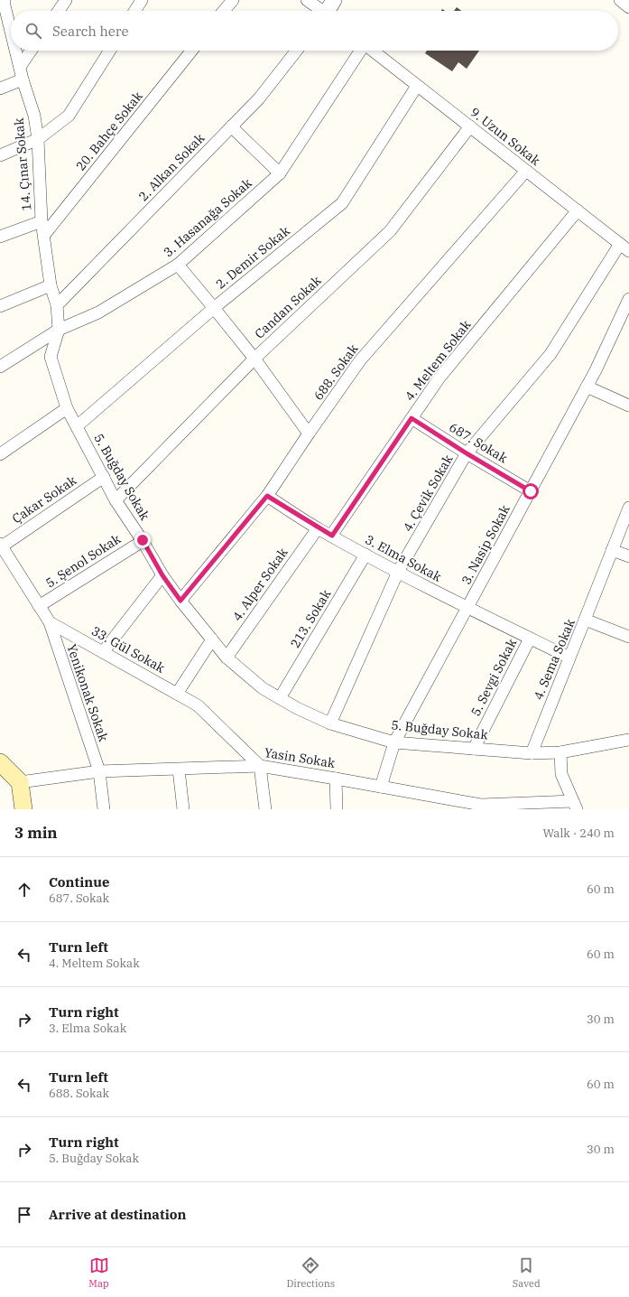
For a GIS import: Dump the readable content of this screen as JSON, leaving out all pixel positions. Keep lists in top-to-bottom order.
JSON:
{
  "streets": {
    "street": [
      "20. Bahçe Sokak",
      "9. Uzun Sokak",
      "14. Çınar Sokak",
      "2. Alkan Sokak",
      "3. Hasanağa Sokak",
      "2. Demir Sokak",
      "Candan Sokak",
      "4. Meltem Sokak",
      "688. Sokak",
      "687. Sokak",
      "5. Buğday Sokak",
      "4. Çevik Sokak",
      "Çakar Sokak",
      "3. Nasip Sokak",
      "3. Elma Sokak",
      "5. Şenol Sokak",
      "4. Alper Sokak",
      "213. Sokak",
      "33. Gül Sokak",
      "4. Sema Sokak",
      "5. Sevgi Sokak",
      "Yenikonak Sokak",
      "Yasin Sokak"
    ]
  },
  "crossings": [
    ["20. Bahçe Sokak", "14. Çınar Sokak"],
    ["9. Uzun Sokak", "2. Demir Sokak"],
    ["9. Uzun Sokak", "Candan Sokak"],
    ["9. Uzun Sokak", "4. Meltem Sokak"],
    ["9. Uzun Sokak", "688. Sokak"],
    ["9. Uzun Sokak", "4. Çevik Sokak"],
    ["14. Çınar Sokak", "2. Alkan Sokak"],
    ["14. Çınar Sokak", "3. Hasanağa Sokak"],
    ["14. Çınar Sokak", "5. Buğday Sokak"],
    ["3. Hasanağa Sokak", "5. Buğday Sokak"],
    ["2. Demir Sokak", "5. Buğday Sokak"],
    ["Candan Sokak", "5. Buğday Sokak"],
    ["4. Meltem Sokak", "687. Sokak"],
    ["4. Meltem Sokak", "3. Elma Sokak"],
    ["688. Sokak", "5. Buğday Sokak"],
    ["688. Sokak", "3. Elma Sokak"],
    ["687. Sokak", "4. Çevik Sokak"],
    ["687. Sokak", "3. Nasip Sokak"],
    ["5. Buğday Sokak", "4. Çevik Sokak"],
    ["5. Buğday Sokak", "Çakar Sokak"],
    ["5. Buğday Sokak", "3. Nasip Sokak"],
    ["5. Buğday Sokak", "5. Şenol Sokak"],
    ["5. Buğday Sokak", "4. Alper Sokak"],
    ["5. Buğday Sokak", "213. Sokak"],
    ["5. Buğday Sokak", "4. Sema Sokak"],
    ["5. Buğday Sokak", "5. Sevgi Sokak"],
    ["4. Çevik Sokak", "3. Elma Sokak"],
    ["Çakar Sokak", "33. Gül Sokak"],
    ["3. Nasip Sokak", "3. Elma Sokak"],
    ["3. Nasip Sokak", "Yasin Sokak"],
    ["3. Elma Sokak", "4. Alper Sokak"],
    ["3. Elma Sokak", "213. Sokak"],
    ["3. Elma Sokak", "4. Sema Sokak"],
    ["3. Elma Sokak", "5. Sevgi Sokak"],
    ["5. Şenol Sokak", "33. Gül Sokak"],
    ["33. Gül Sokak", "Yenikonak Sokak"],
    ["33. Gül Sokak", "Yasin Sokak"],
    ["Yenikonak Sokak", "Yasin Sokak"]
  ],
  "page": {
    "search": "Search here",
    "heading": ["3 min", "Walk · 240 m"],
    "list": [
      ["Continue", "687. Sokak", "60 m"],
      ["Turn left", "4. Meltem Sokak", "60 m"],
      ["Turn right", "3. Elma Sokak", "30 m"],
      ["Turn left", "688. Sokak", "60 m"],
      ["Turn right", "5. Buğday Sokak", "30 m"],
      "Arrive at destination"
    ],
    "nav": ["Map", "Directions", "Saved"]
  }
}
